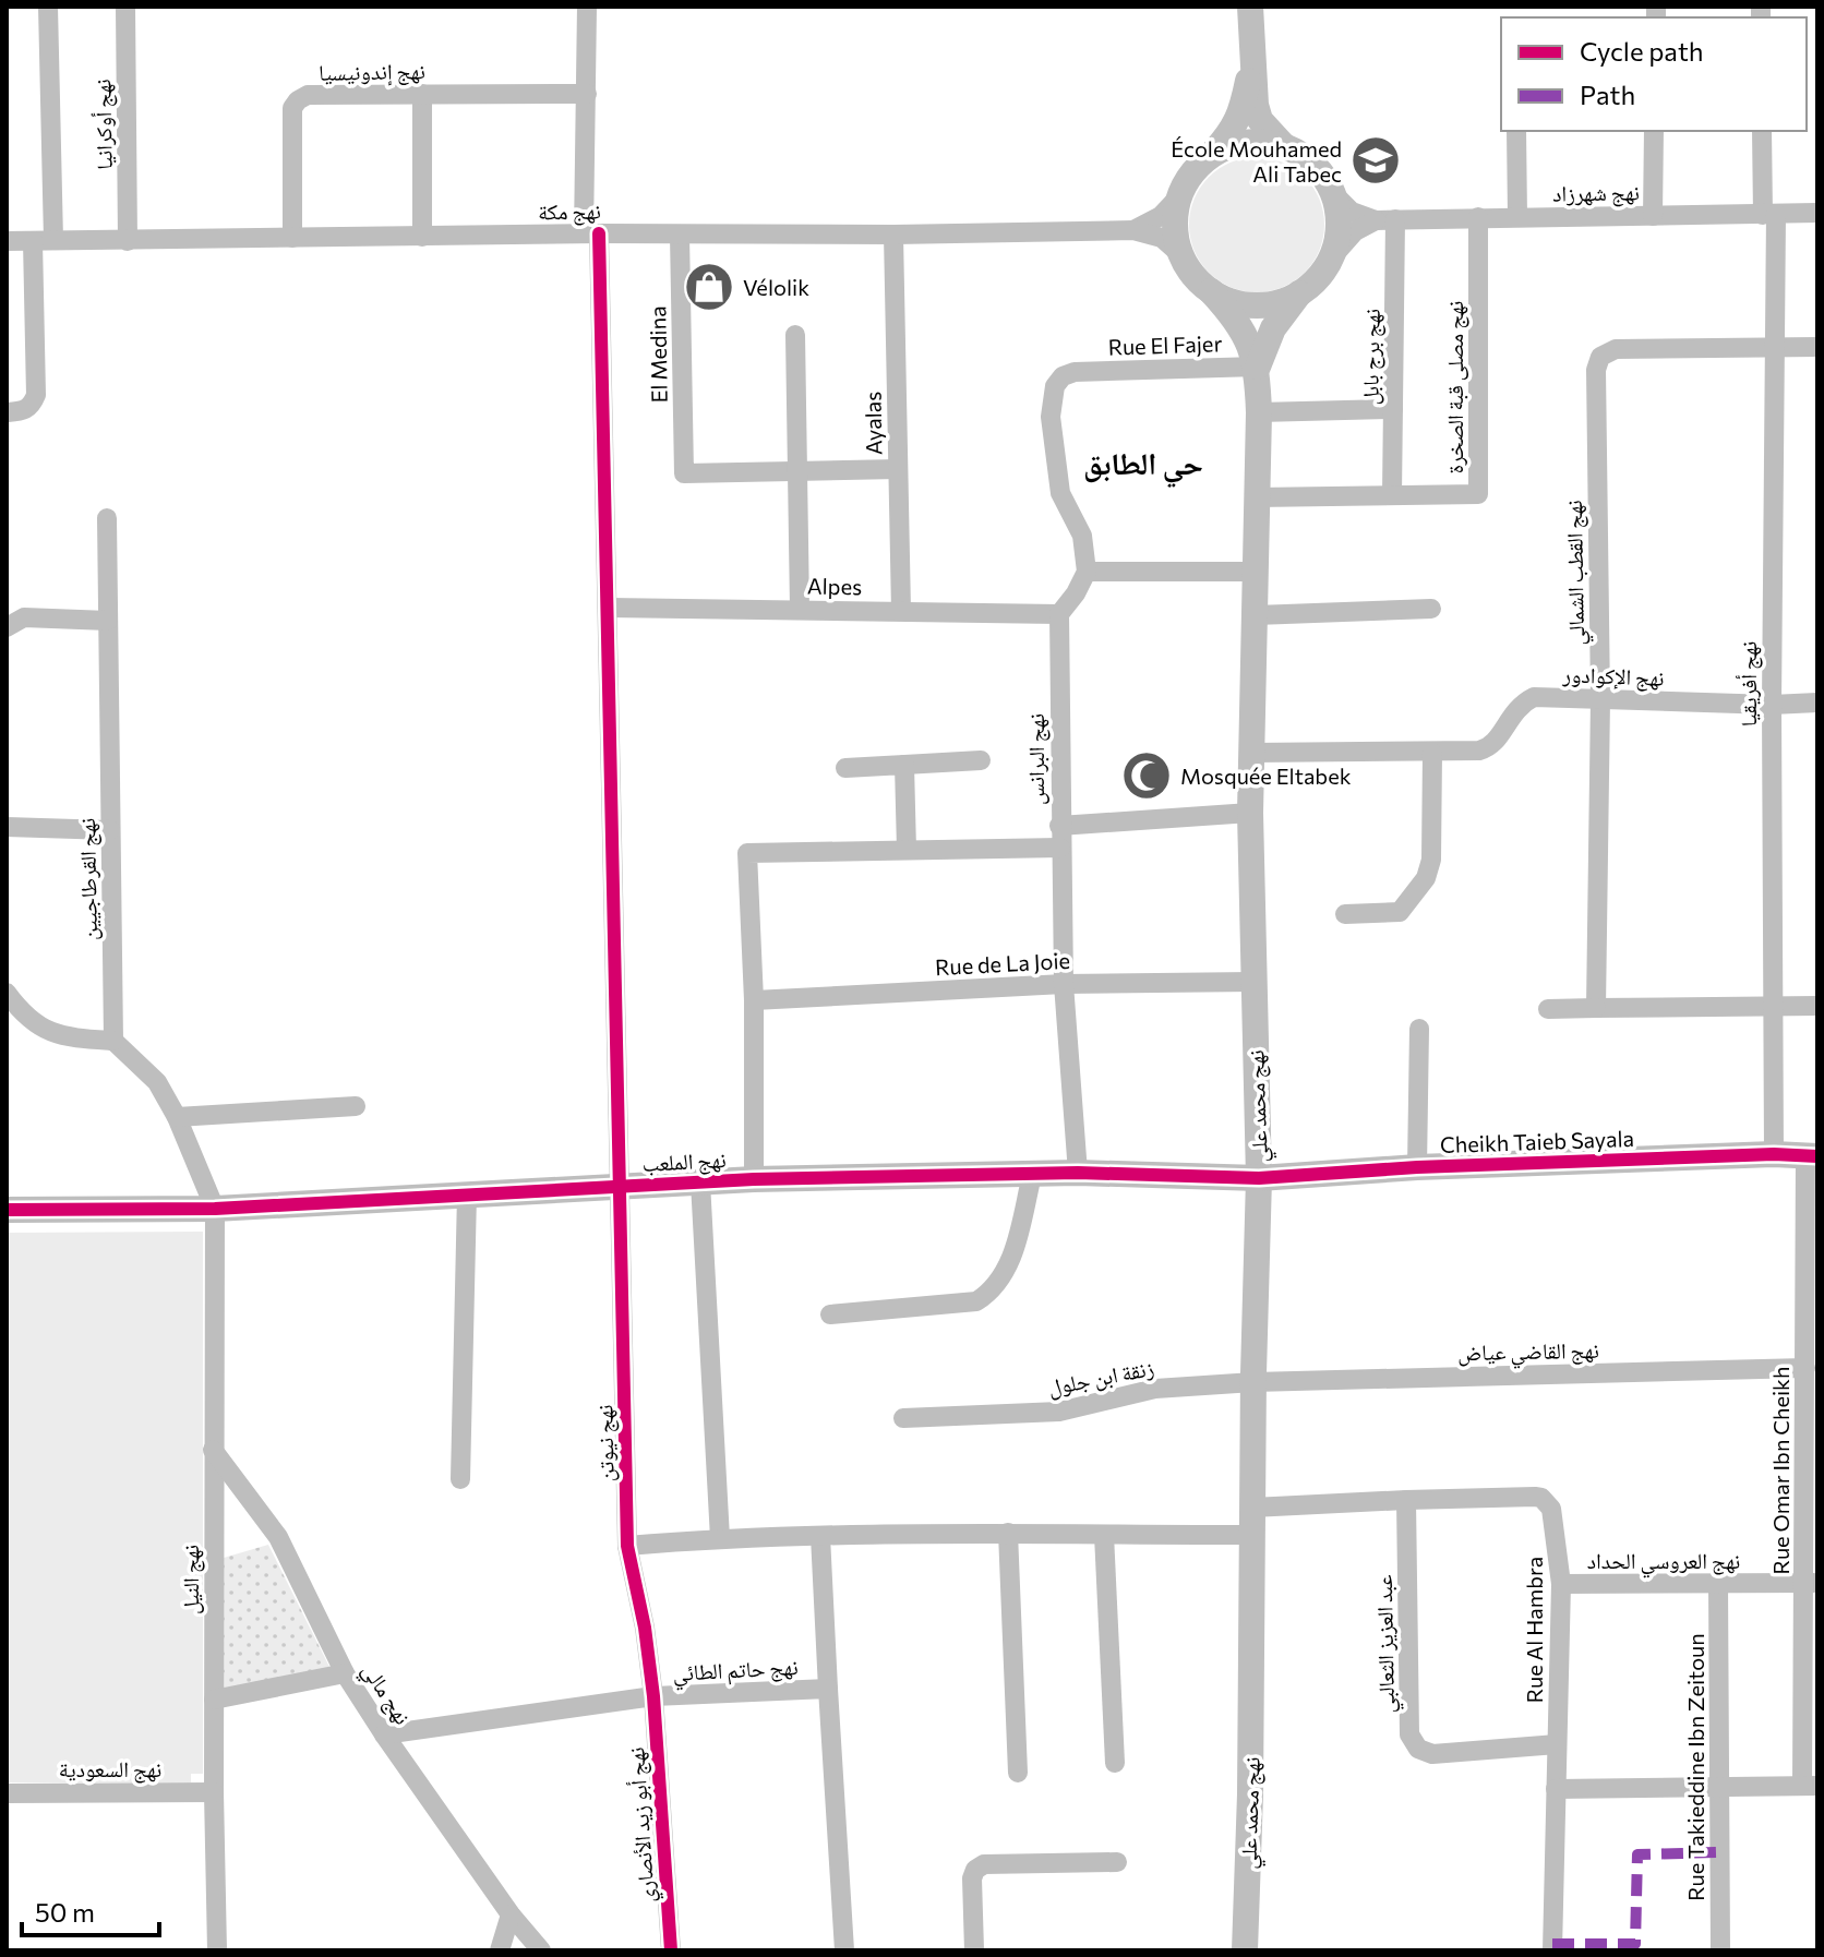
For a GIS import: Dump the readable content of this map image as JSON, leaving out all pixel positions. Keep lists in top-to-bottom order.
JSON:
{
  "streets": {
    "street": [
      "نهج إندونيسيا",
      "نهج أوكرانيا",
      "نهج شهرزاد",
      "نهج مكة",
      "Rue El Fajer",
      "El Medina",
      "نهج برج بابل",
      "نهج مصلى قبة الصخرة",
      "Ayalas",
      "نهج القطب الشمالي",
      "Alpes",
      "نهج الإكوادور",
      "نهج أفريقيا",
      "نهج البرانس",
      "نهج القرطاجيين",
      "Rue de La Joie",
      "نهج محمد علي",
      "Cheikh Taieb Sayala",
      "نهج الملعب",
      "نهج القاضي عياض",
      "زنقة ابن جلول",
      "نهج نيوتن",
      "Rue Omar Ibn Cheikh",
      "نهج العروسي الحداد",
      "نهج النيل",
      "Rue Al Hambra",
      "عبد العزيز الثعالبي",
      "نهج حاتم الطائي",
      "نهج مالي",
      "Rue Takieddine Ibn Zeitoun",
      "نهج السعودية",
      "نهج أبو زيد الأنصاري"
    ]
  },
  "crossings": [
    ["نهج إندونيسيا", "نهج مكة"],
    ["نهج إندونيسيا", "نهج نيوتن"],
    ["نهج أوكرانيا", "نهج مكة"],
    ["نهج شهرزاد", "نهج برج بابل"],
    ["نهج شهرزاد", "نهج مصلى قبة الصخرة"],
    ["نهج شهرزاد", "نهج أفريقيا"],
    ["نهج مكة", "El Medina"],
    ["نهج مكة", "Ayalas"],
    ["نهج مكة", "نهج نيوتن"],
    ["Rue El Fajer", "نهج محمد علي"],
    ["نهج برج بابل", "نهج مصلى قبة الصخرة"],
    ["نهج مصلى قبة الصخرة", "نهج محمد علي"],
    ["Ayalas", "Alpes"],
    ["نهج القطب الشمالي", "نهج الإكوادور"],
    ["نهج القطب الشمالي", "نهج أفريقيا"],
    ["Alpes", "نهج البرانس"],
    ["Alpes", "نهج نيوتن"],
    ["نهج الإكوادور", "نهج أفريقيا"],
    ["نهج أفريقيا", "Cheikh Taieb Sayala"],
    ["نهج البرانس", "Rue de La Joie"],
    ["نهج البرانس", "نهج الملعب"],
    ["Rue de La Joie", "نهج محمد علي"],
    ["نهج محمد علي", "Cheikh Taieb Sayala"],
    ["نهج محمد علي", "نهج الملعب"],
    ["نهج محمد علي", "نهج القاضي عياض"],
    ["نهج محمد علي", "زنقة ابن جلول"],
    ["نهج محمد علي", "Rue Al Hambra"],
    ["Cheikh Taieb Sayala", "نهج الملعب"],
    ["Cheikh Taieb Sayala", "Rue Omar Ibn Cheikh"],
    ["نهج الملعب", "نهج نيوتن"],
    ["نهج الملعب", "نهج النيل"],
    ["نهج القاضي عياض", "زنقة ابن جلول"],
    ["نهج القاضي عياض", "Rue Omar Ibn Cheikh"],
    ["نهج نيوتن", "نهج حاتم الطائي"],
    ["نهج نيوتن", "نهج أبو زيد الأنصاري"],
    ["Rue Omar Ibn Cheikh", "نهج العروسي الحداد"],
    ["نهج العروسي الحداد", "Rue Al Hambra"],
    ["نهج العروسي الحداد", "Rue Takieddine Ibn Zeitoun"],
    ["نهج النيل", "نهج مالي"],
    ["نهج النيل", "نهج السعودية"],
    ["Rue Al Hambra", "عبد العزيز الثعالبي"],
    ["نهج حاتم الطائي", "نهج مالي"],
    ["نهج حاتم الطائي", "نهج أبو زيد الأنصاري"]
  ],
  "districts": ["حي الطابق"],
  "places": {
    "school or university": ["École Mouhamed Ali Tabec"],
    "shop": ["Vélolik"],
    "mosque": ["Mosquée Eltabek"]
  },
  "legend": ["Cycle path", "Path"],
  "scale_bar": "50 m"
}
